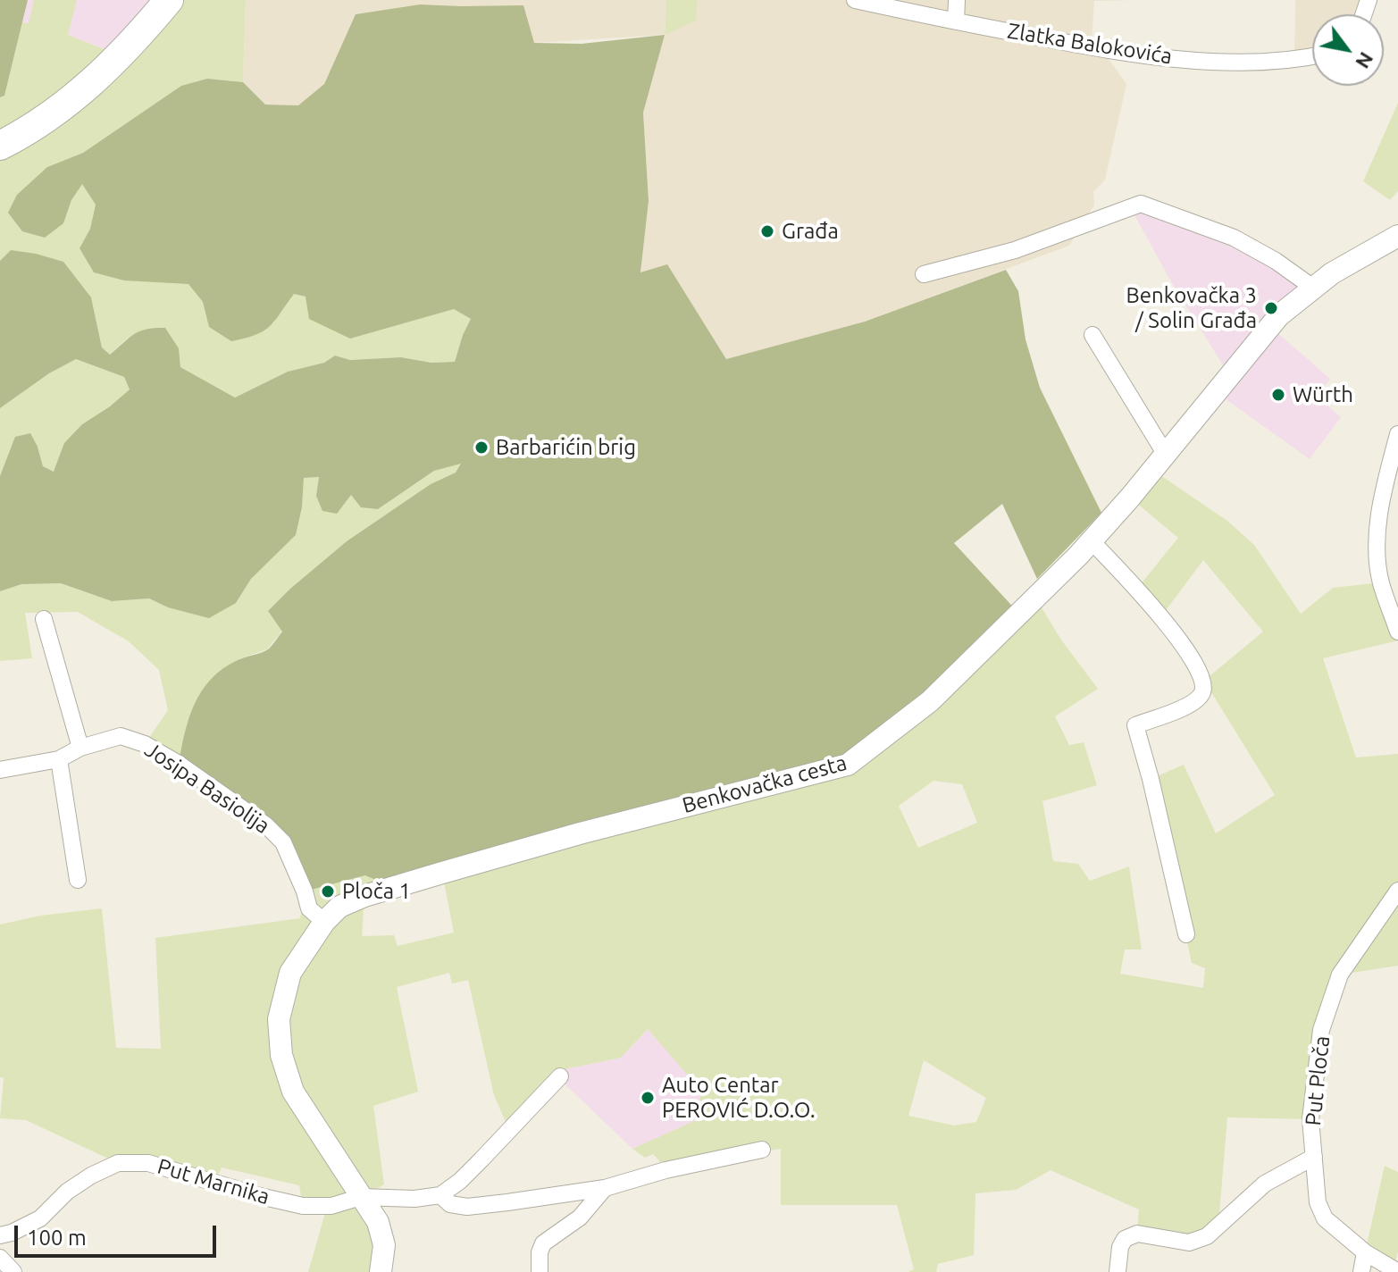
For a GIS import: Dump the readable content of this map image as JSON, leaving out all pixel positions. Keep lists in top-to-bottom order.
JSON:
{
  "streets": {
    "main road": ["Benkovačka cesta"],
    "street": [
      "Zlatka Balokovića",
      "Josipa Basiolija",
      "Put Ploča",
      "Put Marnika"
    ]
  },
  "crossings": [
    ["Benkovačka cesta", "Josipa Basiolija"],
    ["Benkovačka cesta", "Put Marnika"]
  ],
  "places": [
    "Građa",
    "Benkovačka 3 / Solin Građa",
    "Würth",
    "Barbarićin brig",
    "Ploča 1",
    "Auto Centar PEROVIĆ D.O.O."
  ],
  "scale_bar": "100 m",
  "north": "bottom right"
}
